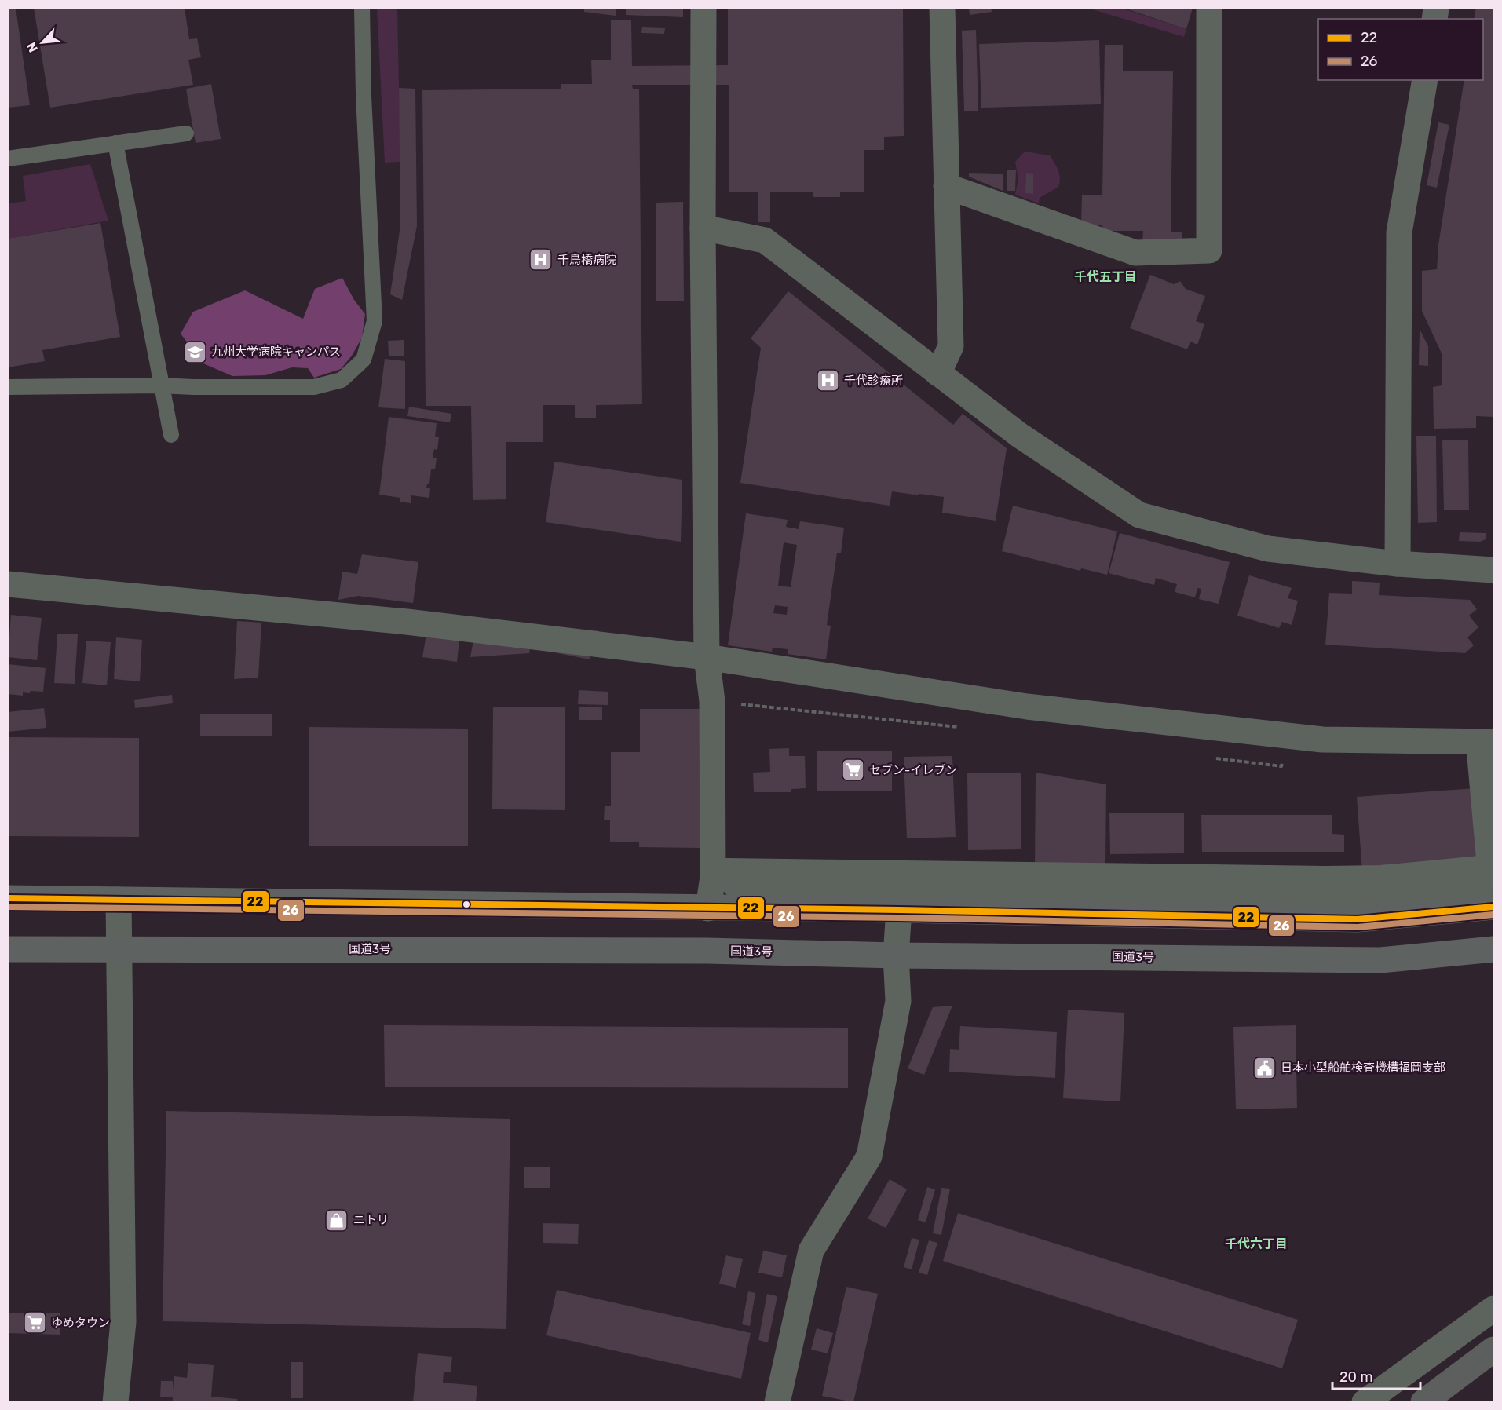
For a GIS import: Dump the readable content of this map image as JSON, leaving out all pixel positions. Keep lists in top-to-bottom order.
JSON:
{
  "streets": {
    "highway": ["国道3号"]
  },
  "districts": ["千代五丁目", "千代六丁目"],
  "places": {
    "hospital": ["千鳥橋病院", "千代診療所"],
    "school or university": ["九州大学病院キャンパス"],
    "supermarket": ["セブン-イレブン", "ゆめタウン"],
    "public building": ["日本小型船舶検査機構福岡支部"],
    "shop": ["ニトリ"]
  },
  "lines": ["transit line 22", "transit line 26"],
  "legend": ["22", "26"],
  "scale_bar": "20 m",
  "north": "bottom left"
}
